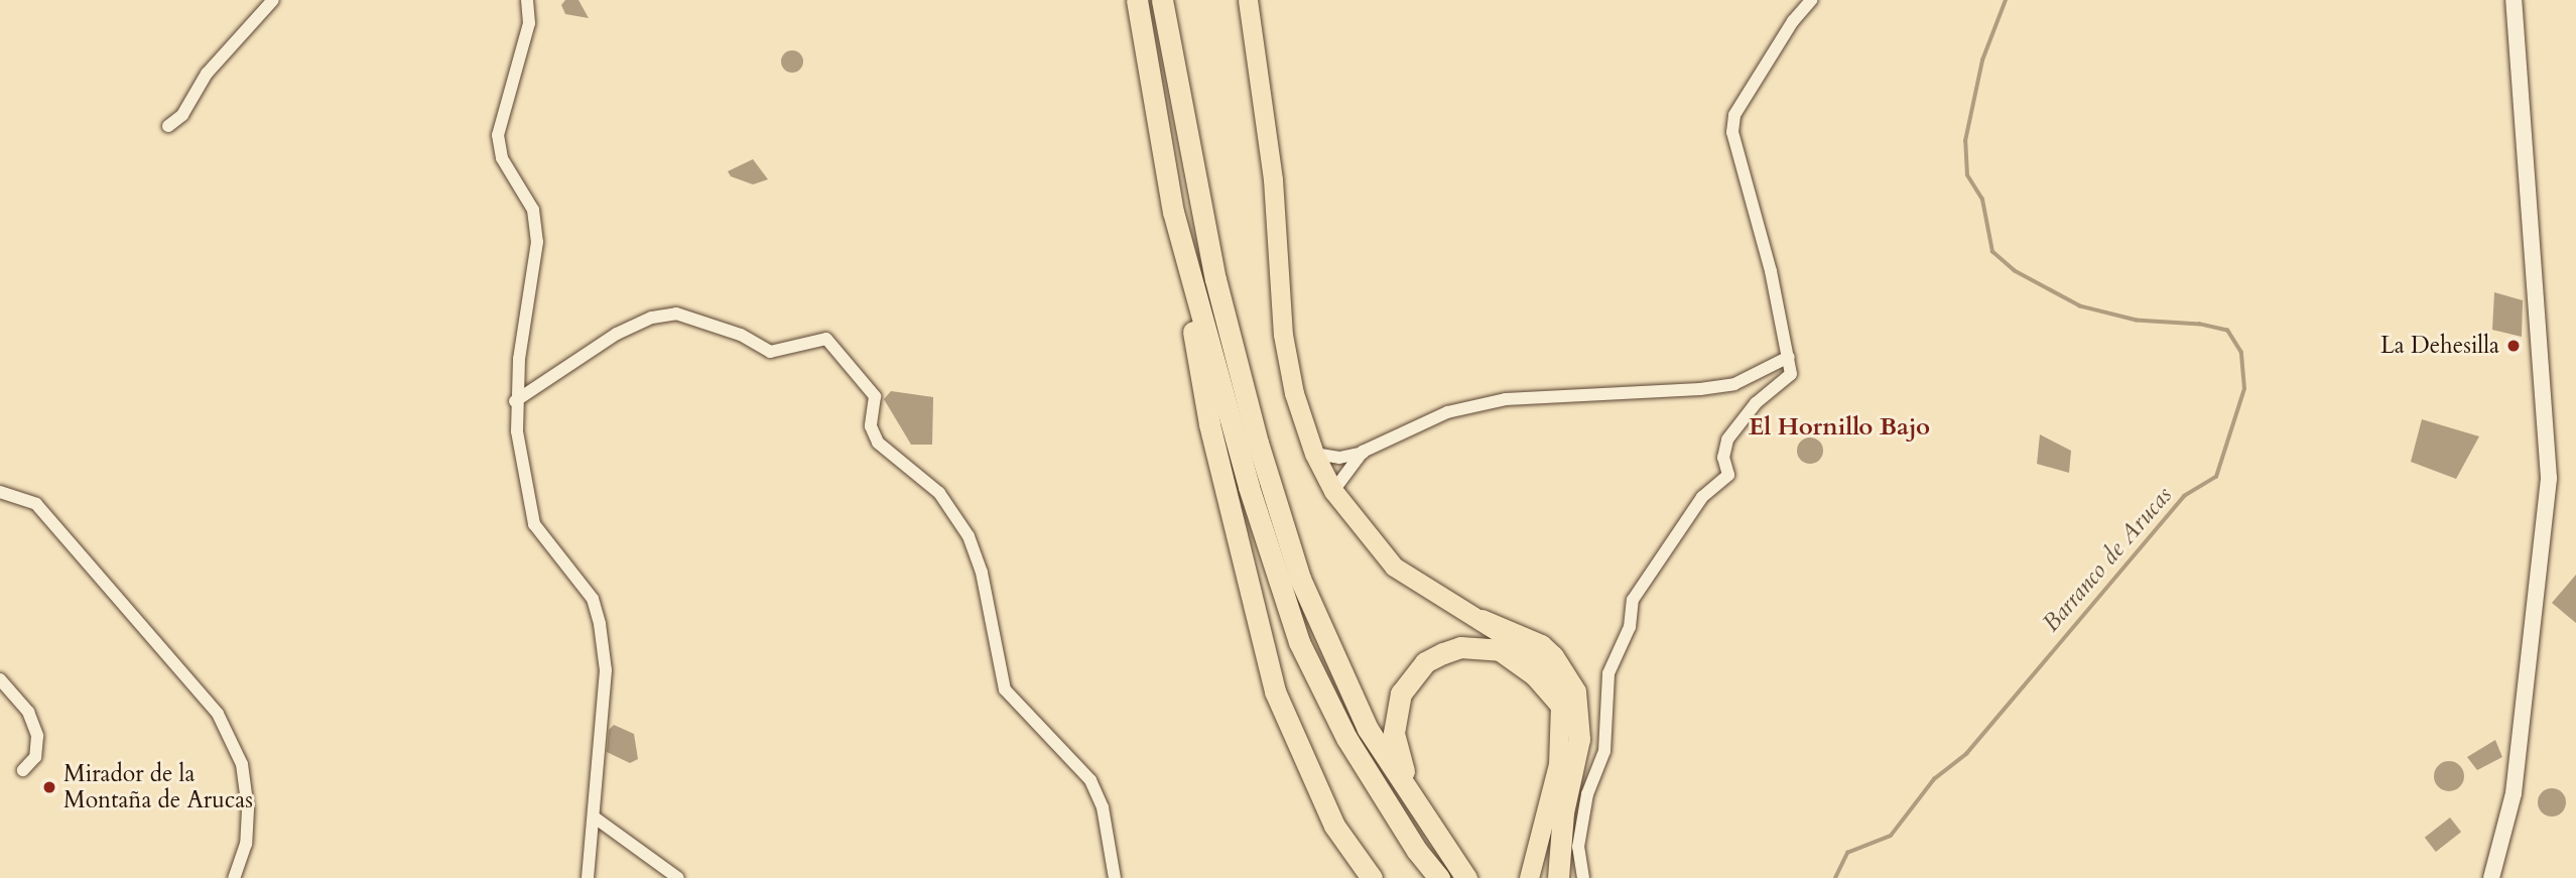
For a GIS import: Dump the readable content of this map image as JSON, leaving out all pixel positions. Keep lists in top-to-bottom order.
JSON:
{
  "districts": ["El Hornillo Bajo"],
  "water": ["Barranco de Arucas"],
  "places": ["La Dehesilla", "Mirador de la Montaña de Arucas"]
}
